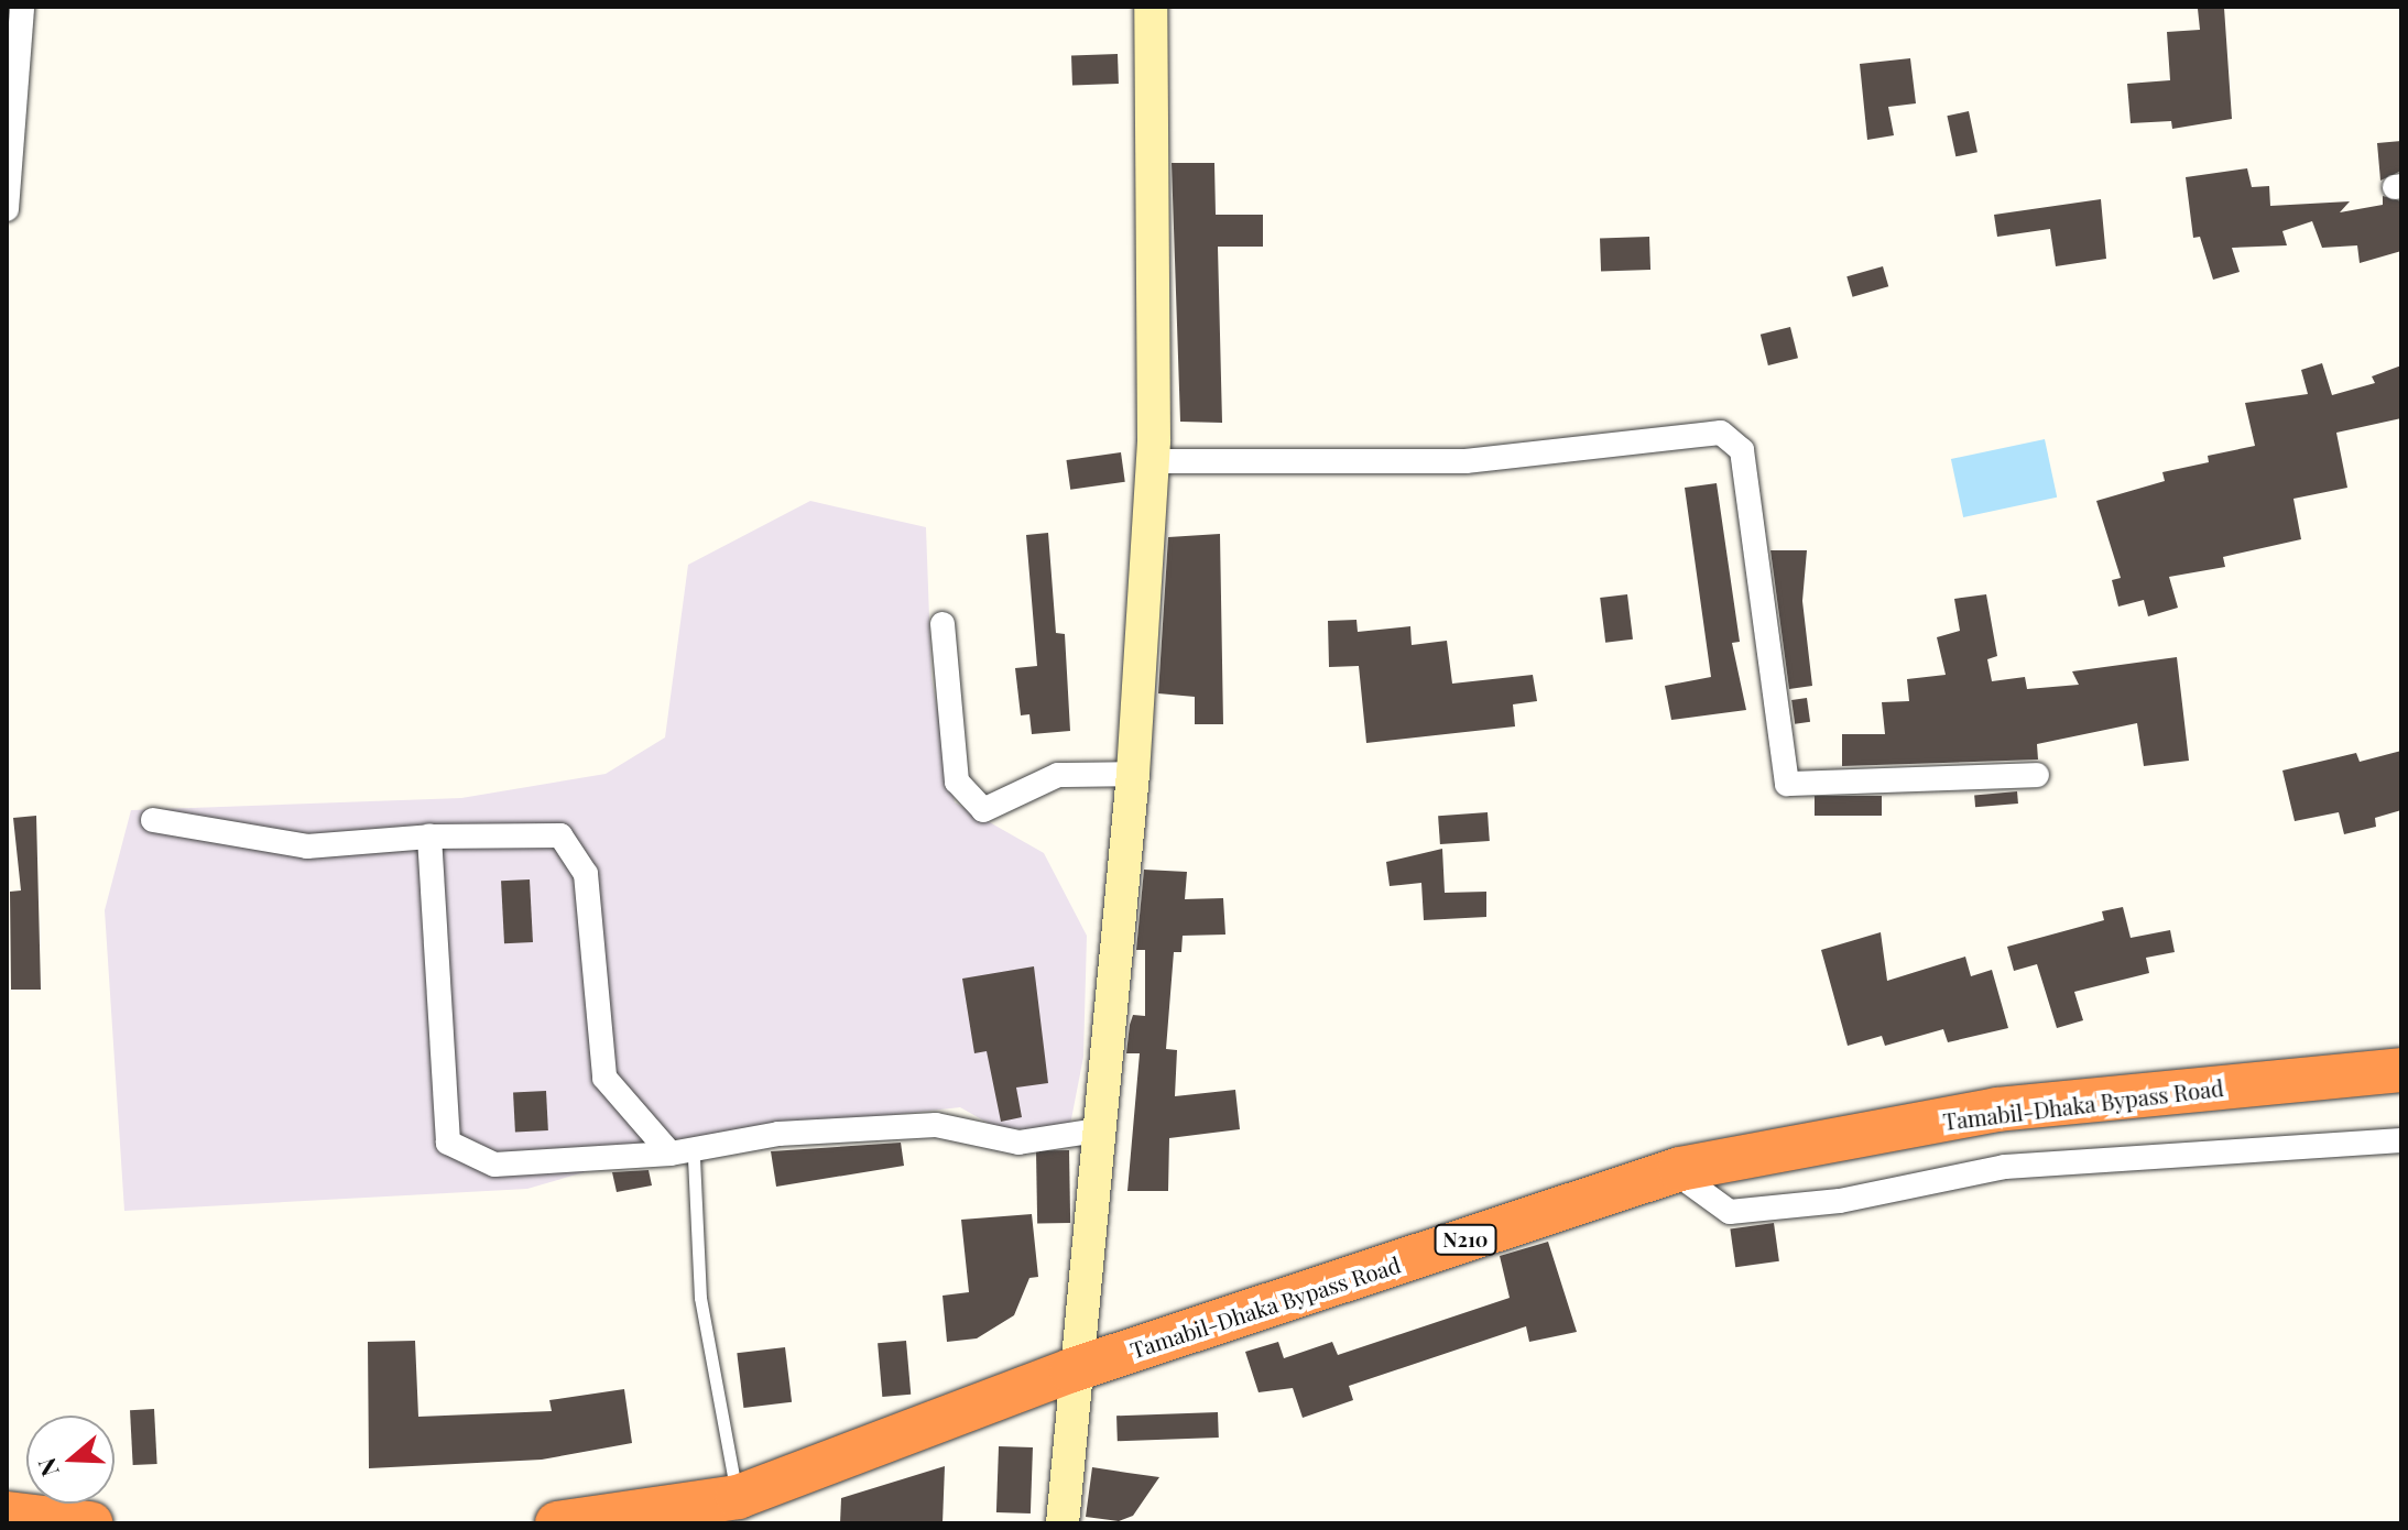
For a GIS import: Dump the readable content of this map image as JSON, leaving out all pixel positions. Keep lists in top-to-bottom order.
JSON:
{
  "streets": {
    "highway": ["Tamabil-Dhaka Bypass Road", "N210"]
  },
  "north": "left"
}
